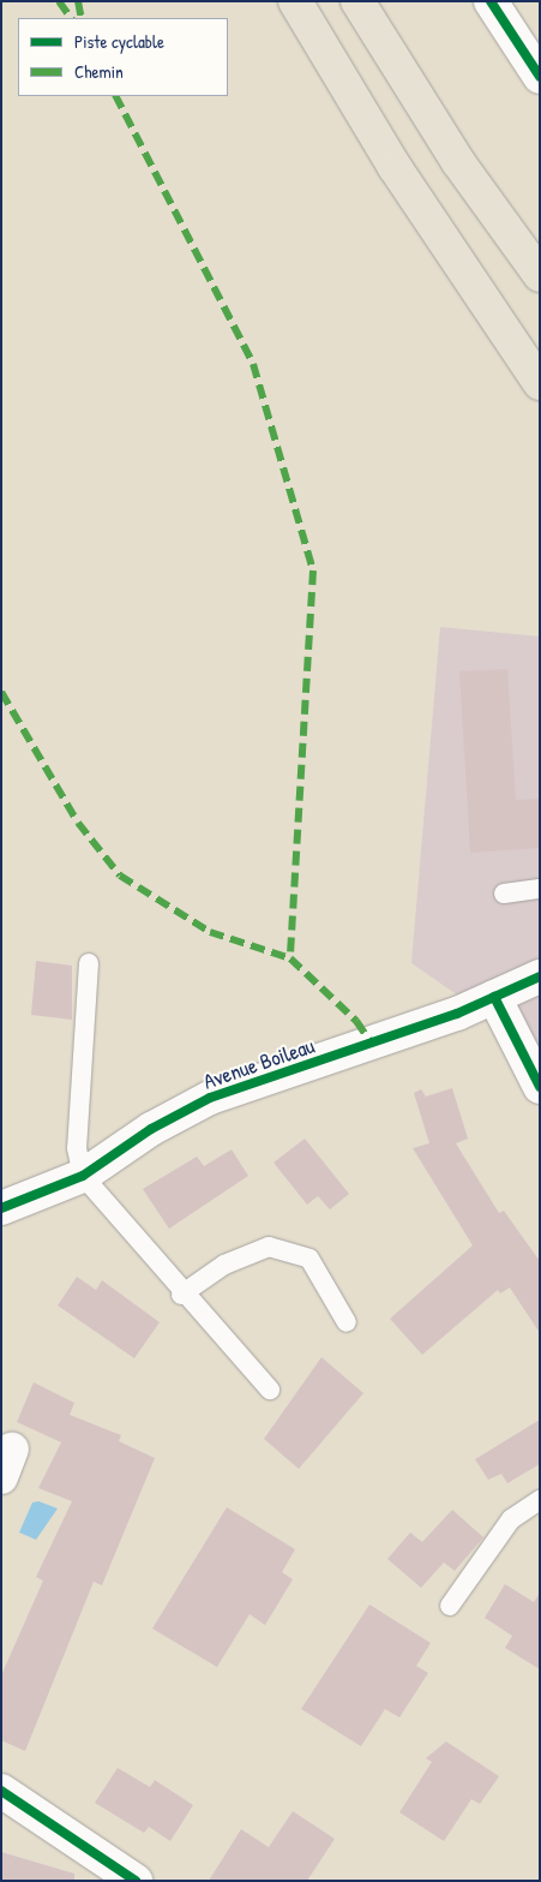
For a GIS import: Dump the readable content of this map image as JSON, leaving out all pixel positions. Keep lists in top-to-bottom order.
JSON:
{
  "streets": {
    "street": ["Avenue Boileau"]
  },
  "legend": ["Piste cyclable", "Chemin"]
}
